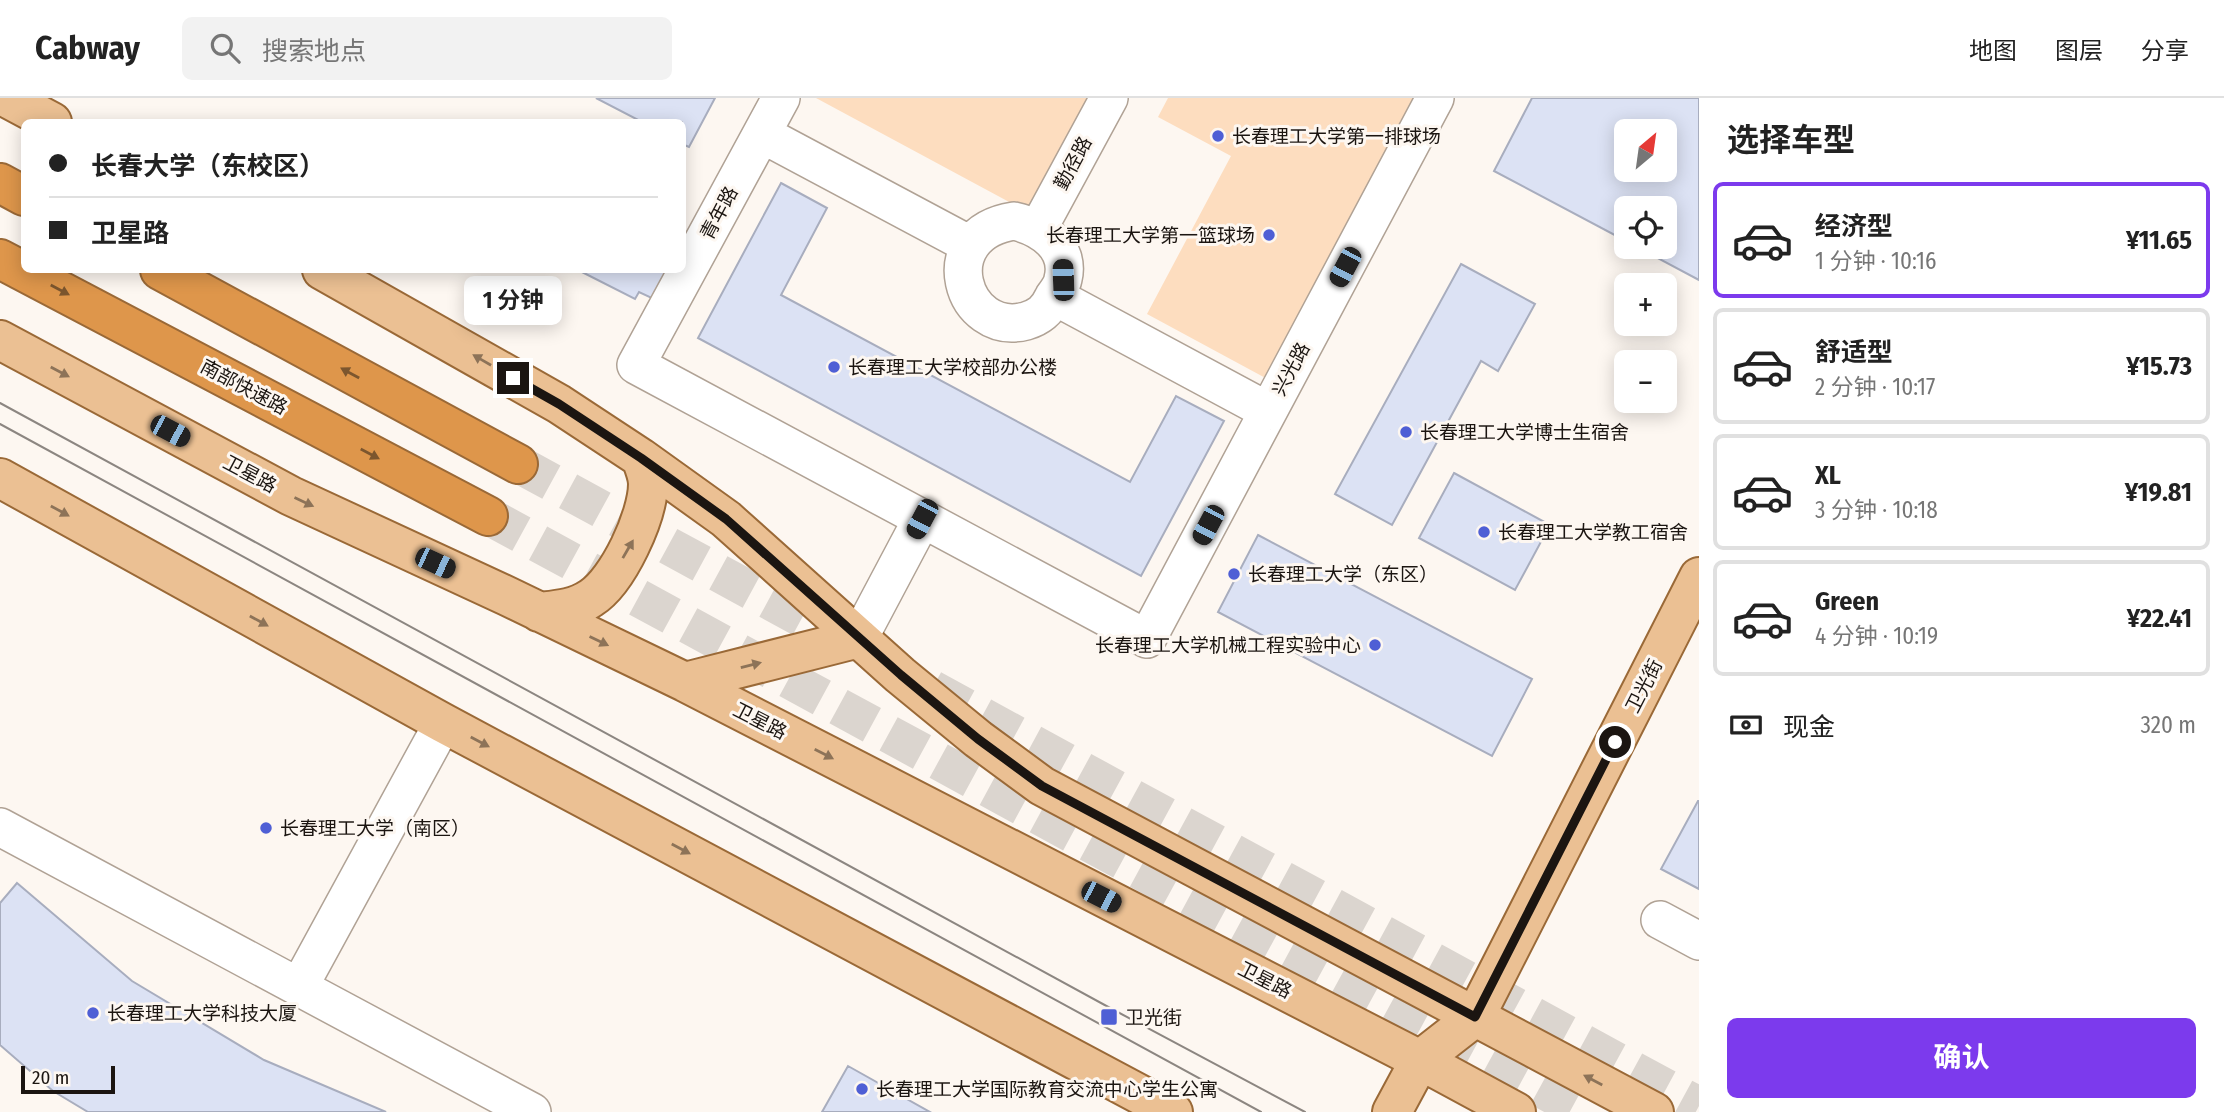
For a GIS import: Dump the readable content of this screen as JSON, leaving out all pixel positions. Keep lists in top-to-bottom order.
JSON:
{
  "streets": {
    "highway": ["南部快速路"],
    "main road": ["卫星路", "卫光街"],
    "lane": ["勤径路", "青年路", "兴光路"]
  },
  "crossings": [
    ["青年路", "兴光路"],
    ["卫星路", "卫光街"]
  ],
  "places": {
    "other": [
      "长春理工大学第一排球场",
      "长春理工大学第一篮球场",
      "长春理工大学校部办公楼",
      "长春理工大学博士生宿舍",
      "长春理工大学教工宿舍",
      "长春理工大学（东区）",
      "长春理工大学机械工程实验中心",
      "长春理工大学（南区）",
      "长春理工大学科技大厦",
      "长春理工大学国际教育交流中心学生公寓"
    ],
    "transit": ["卫光街"]
  },
  "scale_bar": "20 m",
  "north": "top right",
  "page": {
    "header": "Cabway",
    "search": "搜索地点",
    "nav": ["地图", "图层", "分享"],
    "heading": "选择车型",
    "map_buttons": ["+", "−"],
    "banner": ["长春大学（东校区）", "卫星路"],
    "list": [
      {
        "name": "经济型",
        "note": "1 分钟 · 10:16",
        "value": "¥11.65"
      },
      {
        "name": "舒适型",
        "note": "2 分钟 · 10:17",
        "value": "¥15.73"
      },
      {
        "name": "XL",
        "note": "3 分钟 · 10:18",
        "value": "¥19.81"
      },
      {
        "name": "Green",
        "note": "4 分钟 · 10:19",
        "value": "¥22.41"
      }
    ],
    "bubble": "1 分钟",
    "pay": ["现金", "320 m"],
    "buttons": "确认",
    "scale": "20 m"
  }
}
